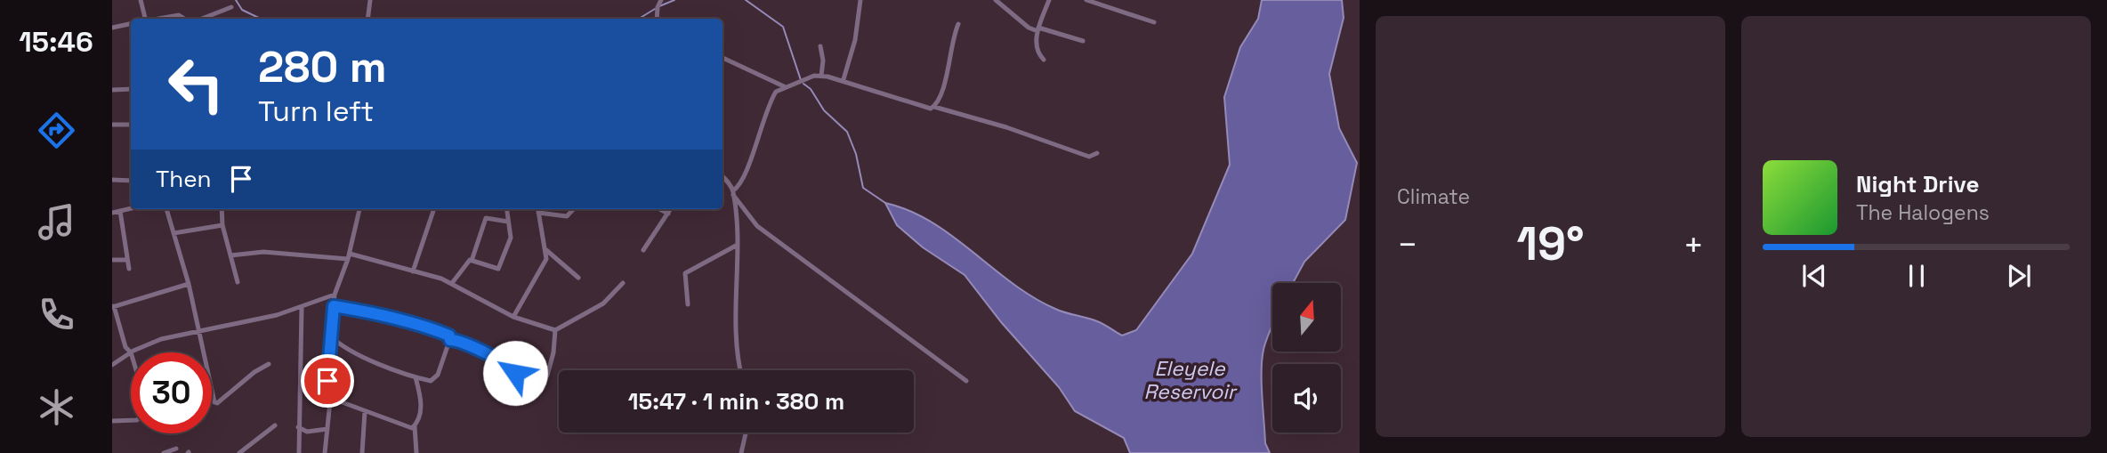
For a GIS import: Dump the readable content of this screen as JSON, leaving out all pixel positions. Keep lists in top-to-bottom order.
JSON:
{
  "water": ["Eleyele Reservoir"],
  "north": "top",
  "page": {
    "tabs": "15:46",
    "tile": "Climate",
    "turn": ["280 m", "Turn left"],
    "then": "Then",
    "song": ["Night Drive", "The Halogens"],
    "heat": ["−", "19°", "+"],
    "limit": "30",
    "trip": "15:47 · 1 min · 380 m"
  }
}
